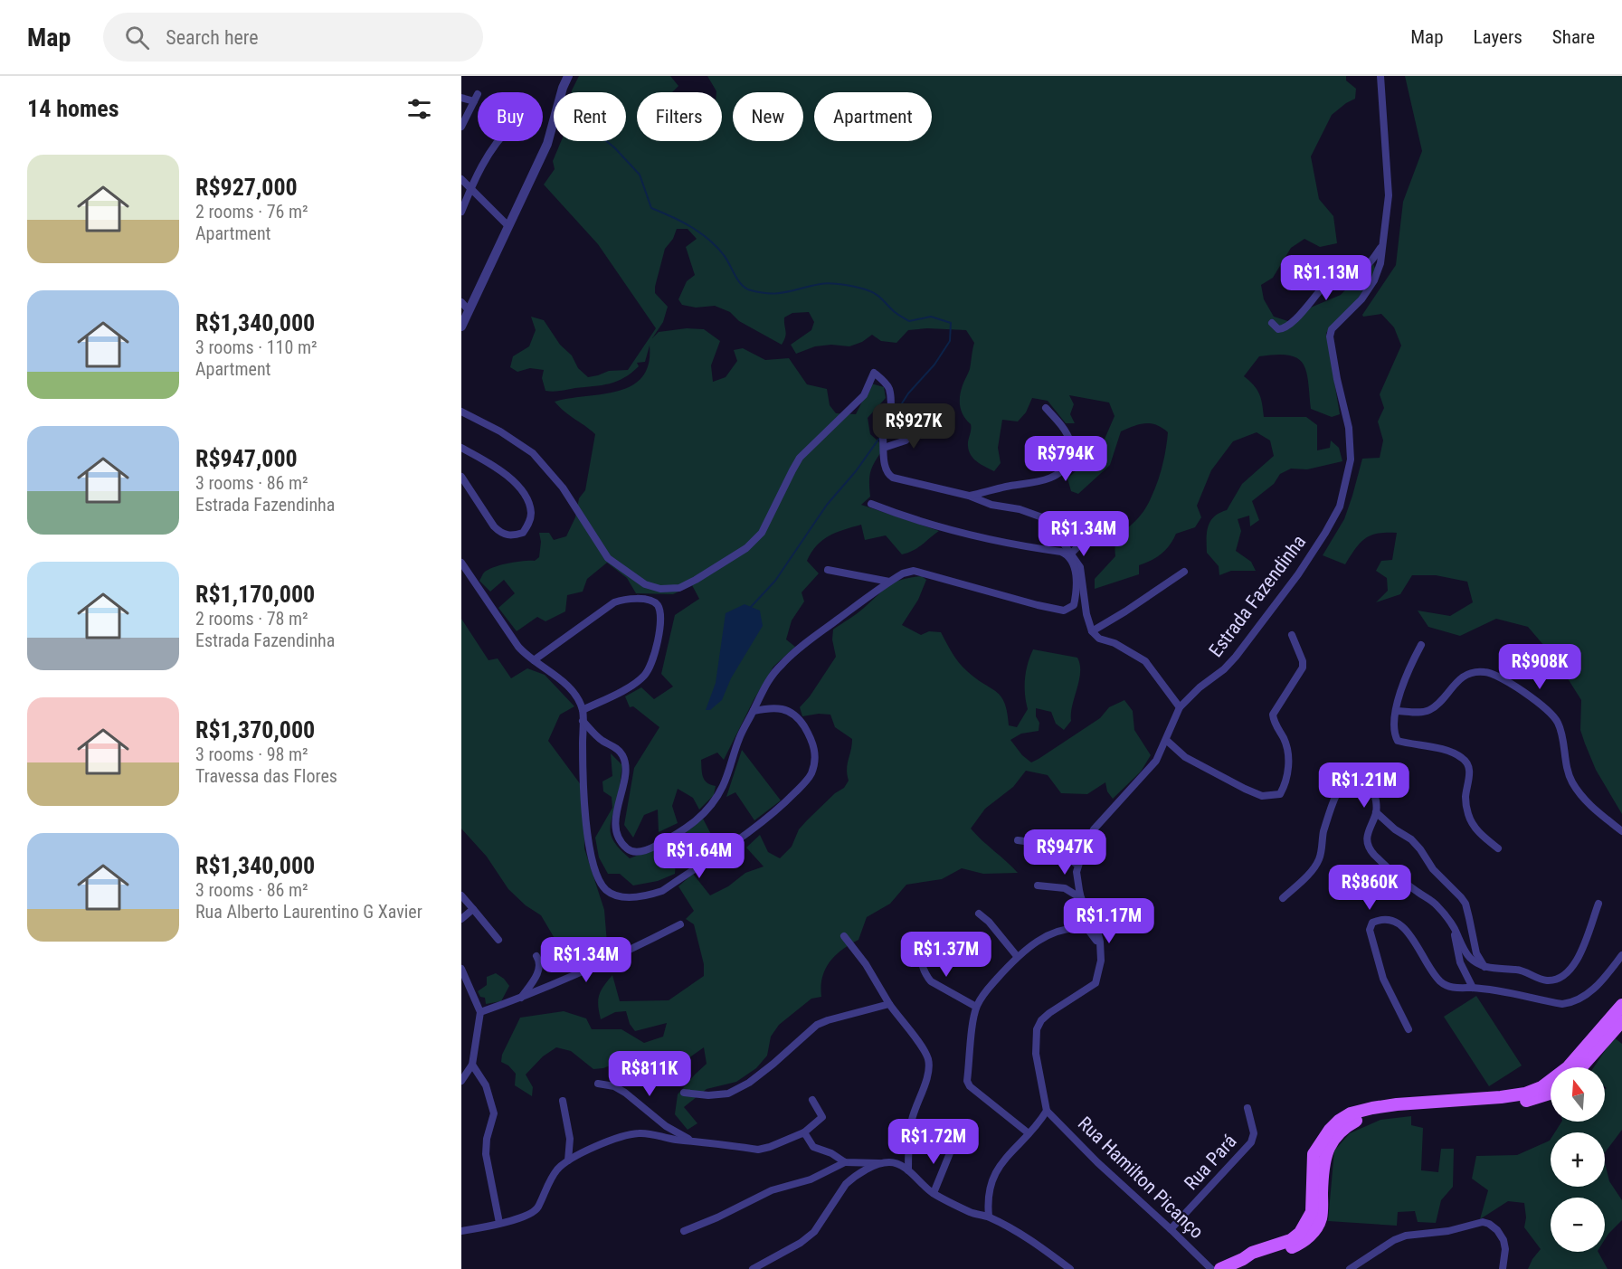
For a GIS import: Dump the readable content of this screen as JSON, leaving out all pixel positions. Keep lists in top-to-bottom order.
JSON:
{
  "streets": {
    "street": ["Estrada Fazendinha", "Rua Pará", "Rua Hamilton Picanço"]
  },
  "crossings": [
    ["Rua Pará", "Rua Hamilton Picanço"]
  ],
  "north": "top",
  "page": {
    "header": "Map",
    "search": "Search here",
    "nav": ["Map", "Layers", "Share"],
    "heading": "14 homes",
    "chip": [
      "Buy",
      "Rent",
      "Filters",
      "New",
      "Apartment"
    ],
    "list": [
      {
        "name": "R$927,000",
        "note": "2 rooms · 76 m² · Apartment"
      },
      {
        "name": "R$1,340,000",
        "note": "3 rooms · 110 m² · Apartment"
      },
      {
        "name": "R$947,000",
        "note": "3 rooms · 86 m² · Estrada Fazendinha"
      },
      {
        "name": "R$1,170,000",
        "note": "2 rooms · 78 m² · Estrada Fazendinha"
      },
      {
        "name": "R$1,370,000",
        "note": "3 rooms · 98 m² · Travessa das Flores"
      },
      {
        "name": "R$1,340,000",
        "note": "3 rooms · 86 m² · Rua Alberto Laurentino G Xavier"
      }
    ],
    "price": [
      "R$1.13M",
      "R$927K",
      "R$794K",
      "R$1.34M",
      "R$908K",
      "R$1.21M",
      "R$947K",
      "R$1.64M",
      "R$860K",
      "R$1.17M",
      "R$1.37M",
      "R$1.34M",
      "R$811K",
      "R$1.72M"
    ],
    "map_buttons": ["+", "−"]
  }
}
